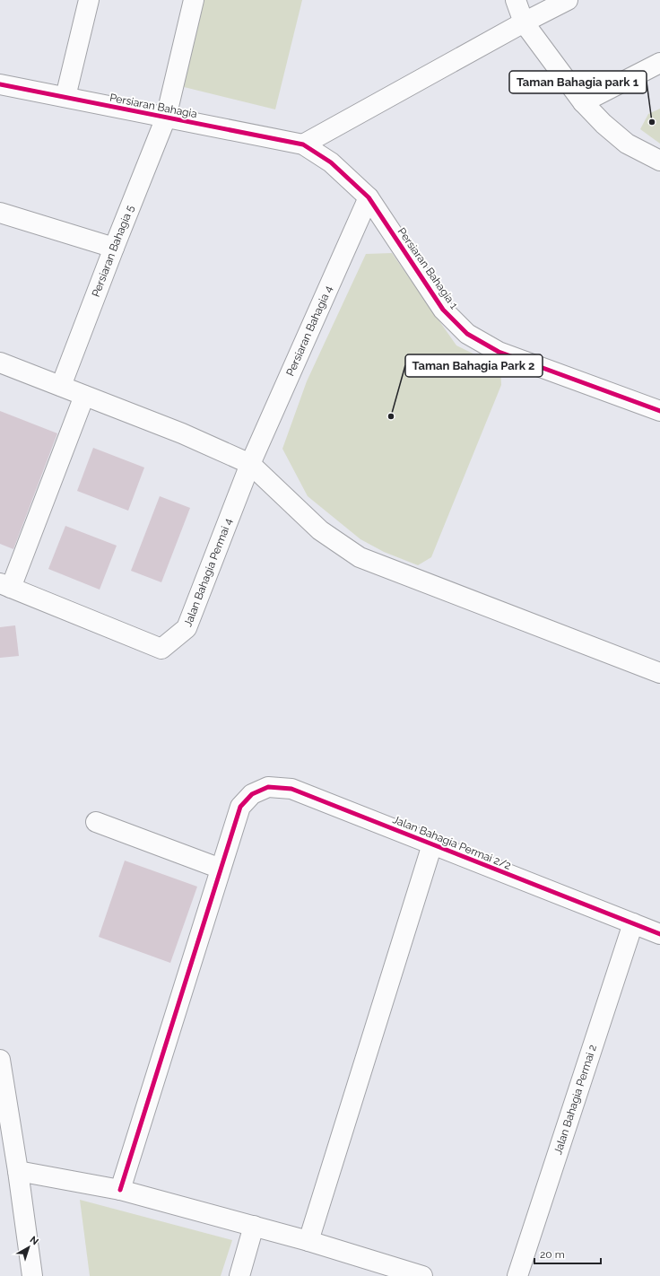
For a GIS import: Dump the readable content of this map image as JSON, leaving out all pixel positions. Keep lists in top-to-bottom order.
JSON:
{
  "streets": {
    "street": [
      "Persiaran Bahagia",
      "Persiaran Bahagia 5",
      "Persiaran Bahagia 1",
      "Persiaran Bahagia 4",
      "Jalan Bahagia Permai 4",
      "Jalan Bahagia Permai 2/2",
      "Jalan Bahagia Permai 2"
    ]
  },
  "crossings": [
    ["Persiaran Bahagia", "Persiaran Bahagia 5"],
    ["Persiaran Bahagia", "Persiaran Bahagia 1"],
    ["Persiaran Bahagia 1", "Persiaran Bahagia 4"],
    ["Persiaran Bahagia 4", "Jalan Bahagia Permai 4"],
    ["Jalan Bahagia Permai 2/2", "Jalan Bahagia Permai 2"]
  ],
  "places": ["Taman Bahagia park 1", "Taman Bahagia Park 2"],
  "scale_bar": "20 m",
  "north": "top right"
}
